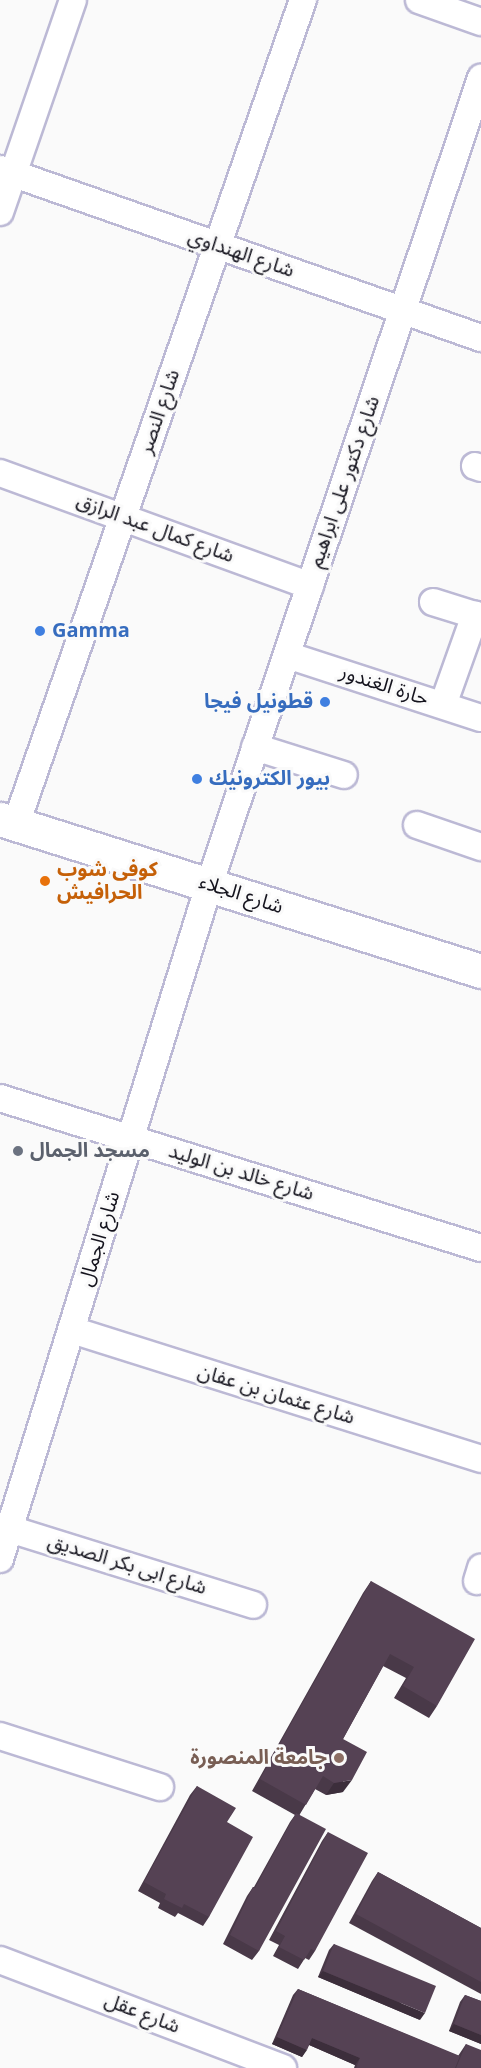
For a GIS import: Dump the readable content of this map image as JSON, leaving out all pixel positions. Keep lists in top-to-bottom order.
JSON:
{
  "streets": {
    "main road": ["شارع الجلاء"],
    "street": [
      "شارع الهنداوي",
      "شارع النصر",
      "شارع دكتور على ابراهيم",
      "شارع كمال عبد الرازق",
      "حارة الغندور",
      "شارع خالد بن الوليد",
      "شارع الجمال",
      "شارع عثمان بن عفان",
      "شارع ابى بكر الصديق",
      "شارع عقل"
    ]
  },
  "crossings": [
    ["شارع الهنداوي", "شارع النصر"],
    ["شارع الهنداوي", "شارع دكتور على ابراهيم"],
    ["شارع النصر", "شارع كمال عبد الرازق"],
    ["شارع النصر", "شارع الجلاء"],
    ["شارع دكتور على ابراهيم", "شارع كمال عبد الرازق"],
    ["شارع دكتور على ابراهيم", "حارة الغندور"],
    ["شارع دكتور على ابراهيم", "شارع الجلاء"],
    ["شارع دكتور على ابراهيم", "شارع الجمال"],
    ["شارع الجلاء", "شارع الجمال"],
    ["شارع خالد بن الوليد", "شارع الجمال"],
    ["شارع الجمال", "شارع عثمان بن عفان"],
    ["شارع الجمال", "شارع ابى بكر الصديق"]
  ],
  "places": [
    "Gamma",
    "قطونيل فيجا",
    "بيور الكترونيك",
    "كوفى شوب الحرافيش",
    "مسجد الجمال",
    "جامعة المنصورة"
  ]
}
